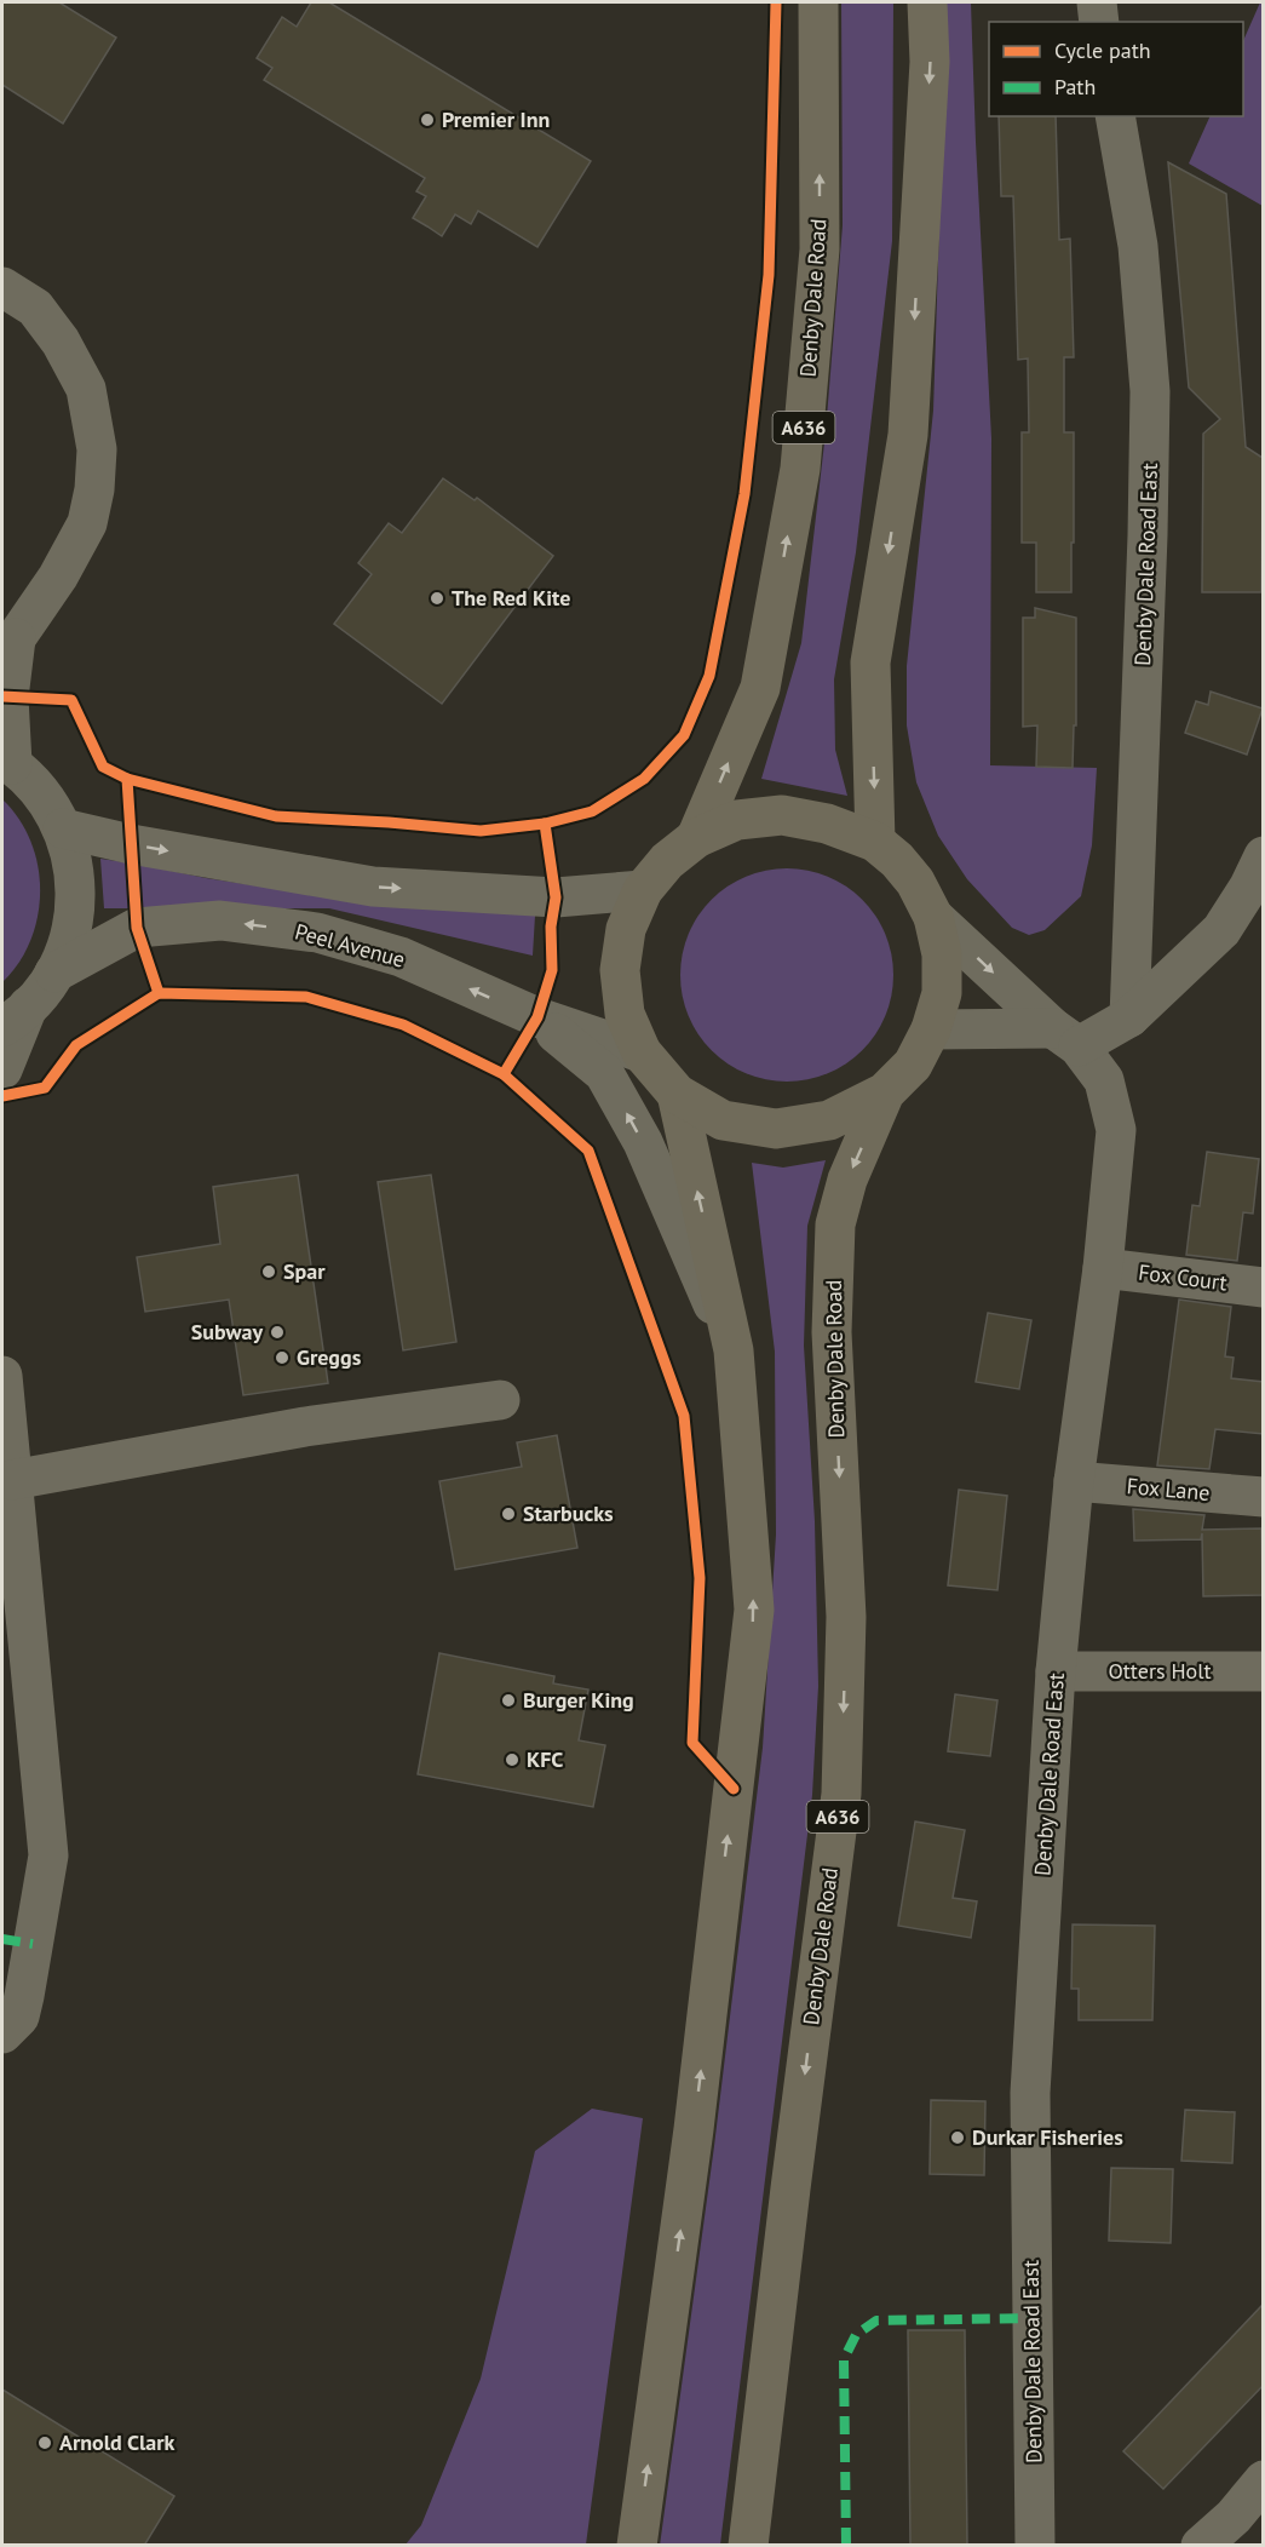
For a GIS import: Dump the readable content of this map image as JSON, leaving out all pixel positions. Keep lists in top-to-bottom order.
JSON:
{
  "streets": {
    "main road": ["Denby Dale Road", "A636"],
    "street": [
      "Denby Dale Road East",
      "Peel Avenue",
      "Fox Court",
      "Fox Lane",
      "Otters Holt"
    ]
  },
  "crossings": [
    ["Denby Dale Road", "Denby Dale Road East"],
    ["Denby Dale Road", "Peel Avenue"],
    ["Denby Dale Road East", "Fox Court"],
    ["Denby Dale Road East", "Fox Lane"],
    ["Denby Dale Road East", "Otters Holt"]
  ],
  "places": [
    "Premier Inn",
    "The Red Kite",
    "Spar",
    "Subway",
    "Greggs",
    "Starbucks",
    "Burger King",
    "KFC",
    "Durkar Fisheries",
    "Arnold Clark"
  ],
  "legend": ["Cycle path", "Path"]
}
